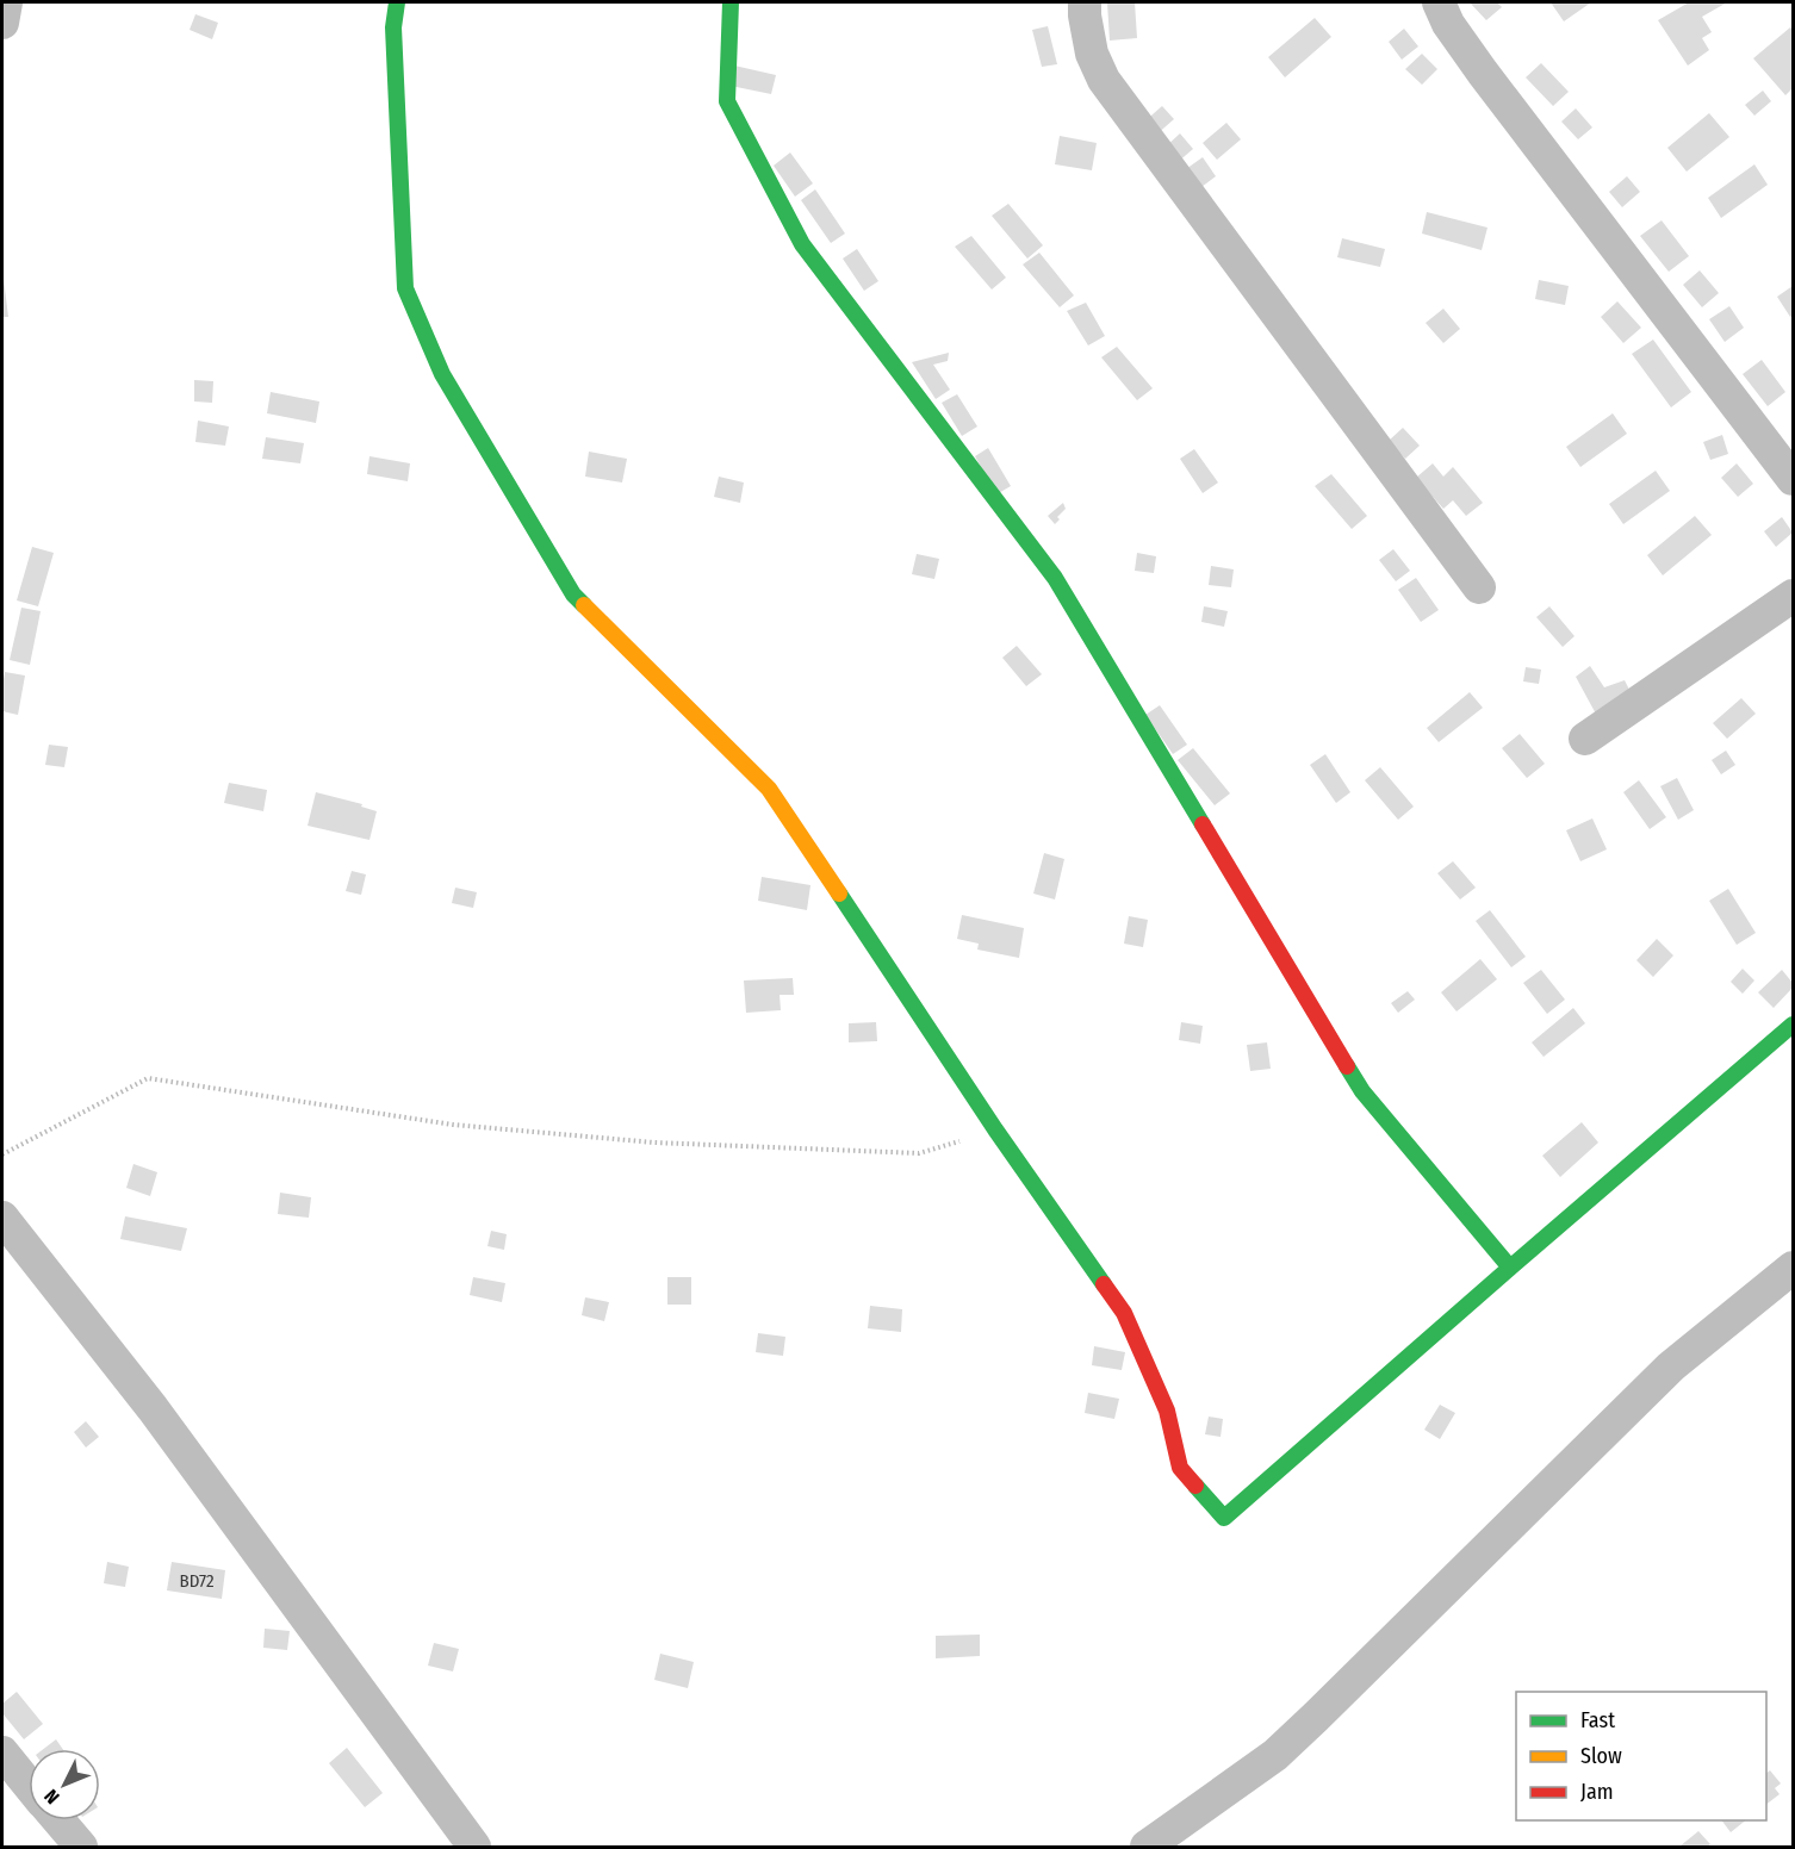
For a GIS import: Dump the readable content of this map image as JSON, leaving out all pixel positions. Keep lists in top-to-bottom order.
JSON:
{
  "house_numbers": ["BD72"],
  "legend": ["Fast", "Slow", "Jam"],
  "north": "bottom left"
}
